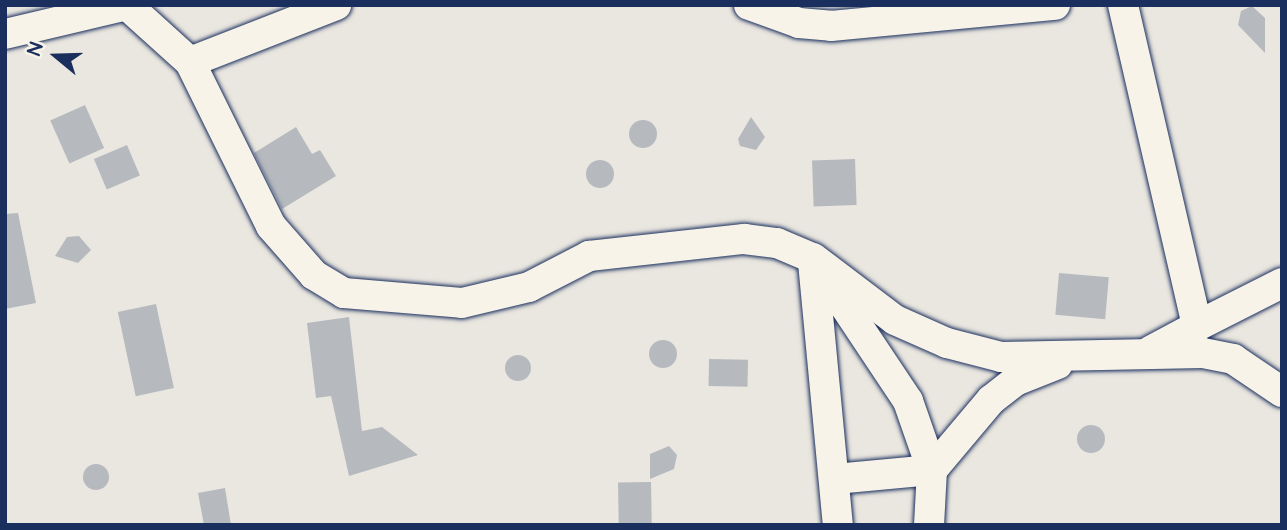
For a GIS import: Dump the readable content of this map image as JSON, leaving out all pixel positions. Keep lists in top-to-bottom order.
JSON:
{
  "north": "left"
}
